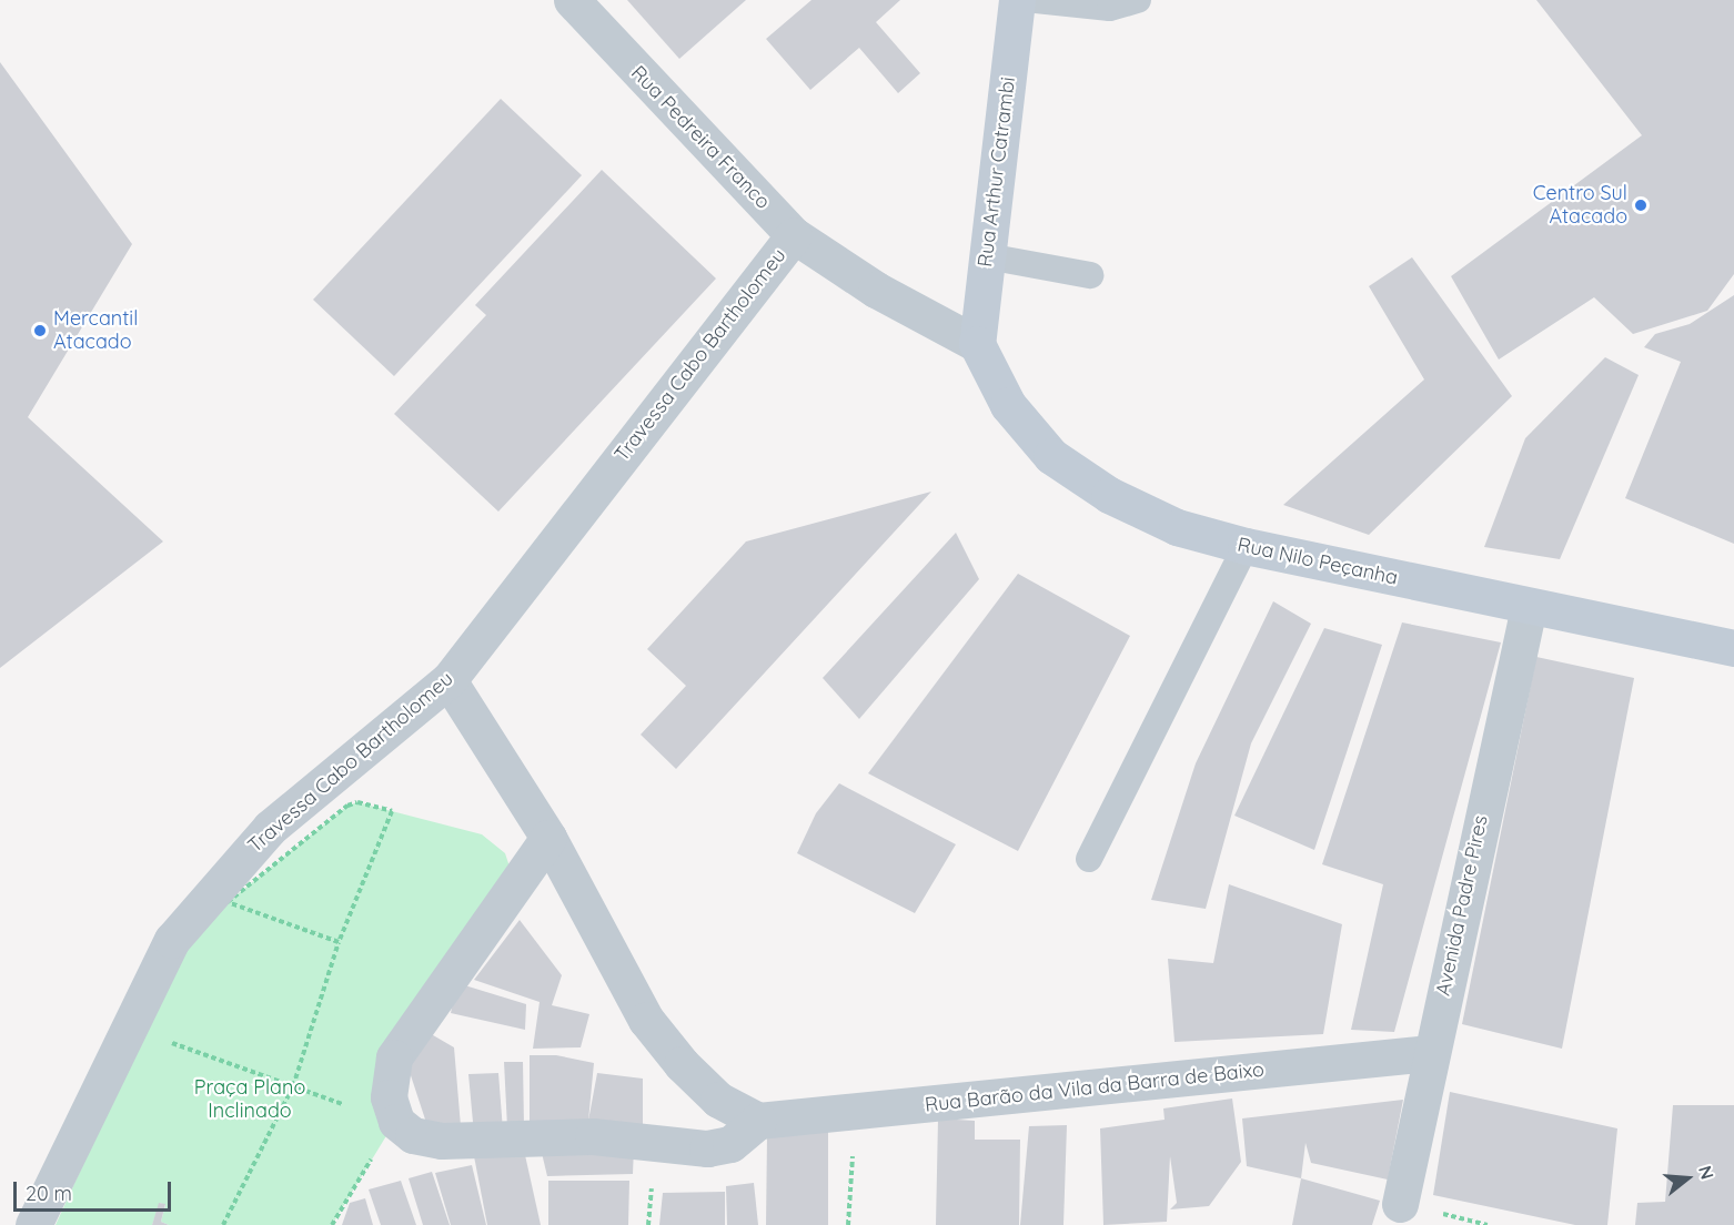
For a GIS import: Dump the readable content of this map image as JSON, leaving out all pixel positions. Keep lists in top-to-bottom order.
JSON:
{
  "streets": {
    "main road": ["Rua Arthur Catrambi", "Rua Nilo Peçanha"],
    "street": [
      "Rua Pedreira Franco",
      "Travessa Cabo Bartholomeu",
      "Avenida Padre Pires",
      "Rua Barão da Vila da Barra de Baixo"
    ]
  },
  "crossings": [
    ["Rua Pedreira Franco", "Rua Arthur Catrambi"],
    ["Rua Pedreira Franco", "Travessa Cabo Bartholomeu"],
    ["Rua Pedreira Franco", "Rua Nilo Peçanha"],
    ["Rua Arthur Catrambi", "Rua Nilo Peçanha"],
    ["Rua Nilo Peçanha", "Avenida Padre Pires"],
    ["Avenida Padre Pires", "Rua Barão da Vila da Barra de Baixo"]
  ],
  "parks": ["Praça Plano Inclinado"],
  "places": ["Centro Sul Atacado", "Mercantil Atacado"],
  "scale_bar": "20 m",
  "north": "right"
}
